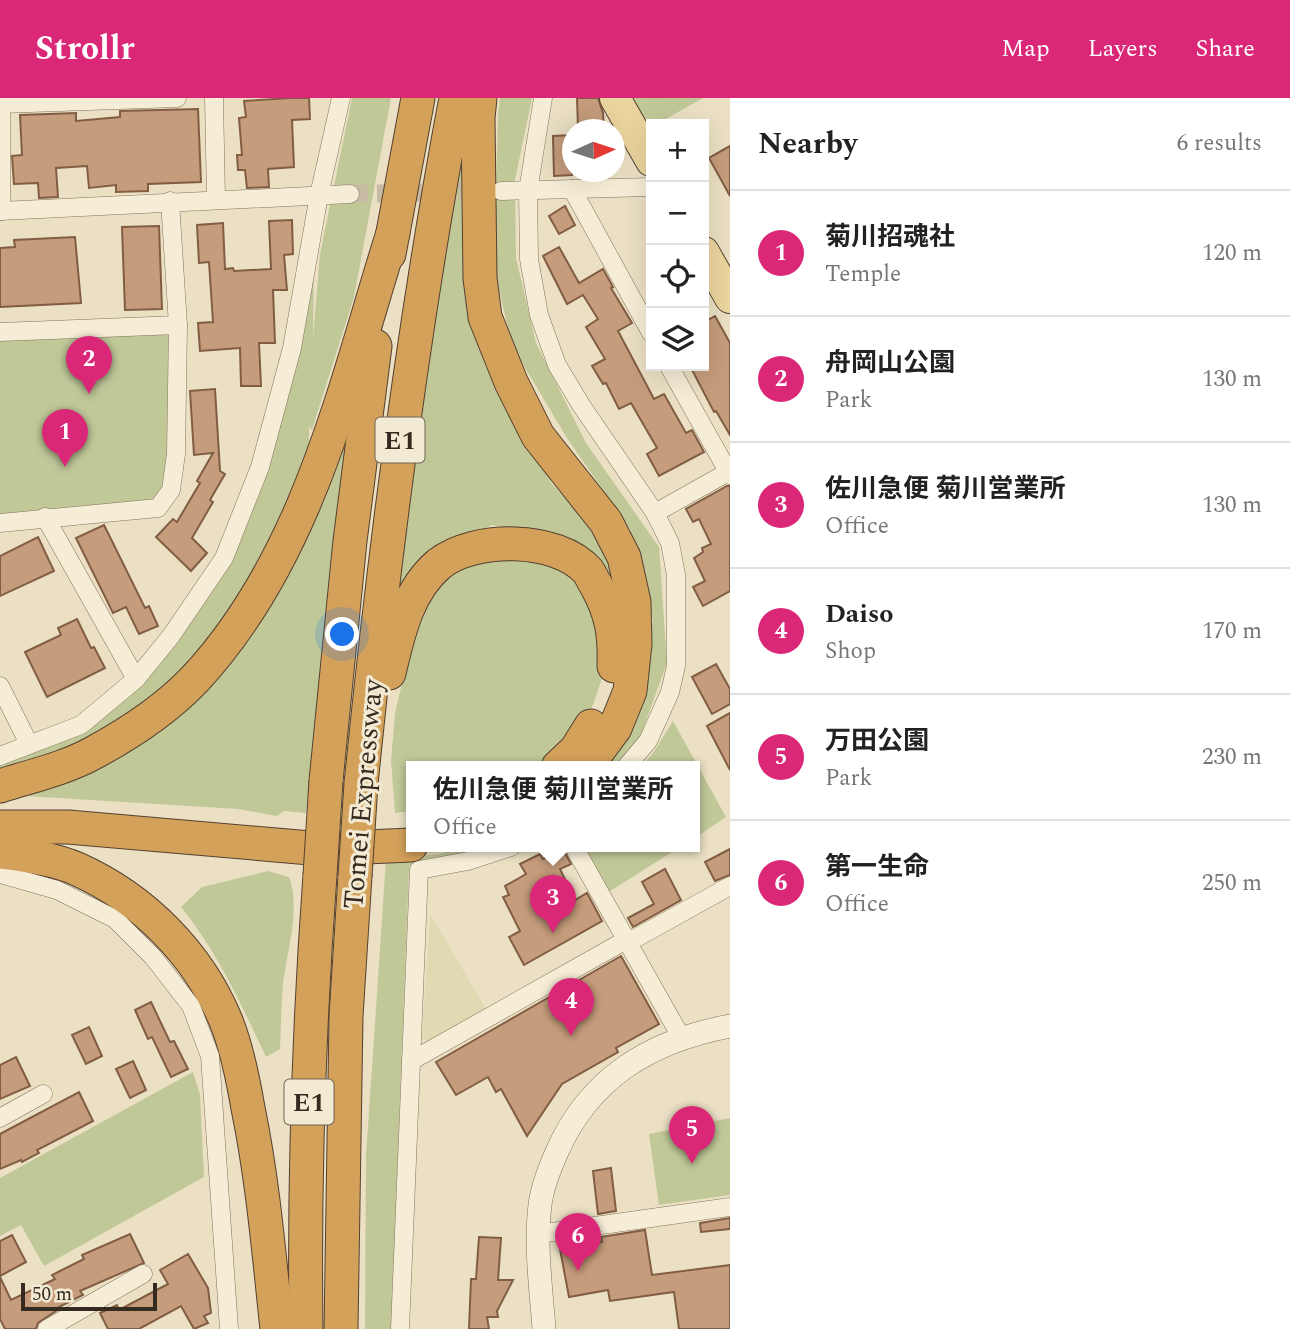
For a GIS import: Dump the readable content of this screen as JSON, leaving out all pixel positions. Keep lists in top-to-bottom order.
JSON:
{
  "streets": {
    "highway": ["E1", "Tomei Expressway"]
  },
  "scale_bar": "50 m",
  "north": "right",
  "page": {
    "header": "Strollr",
    "nav": ["Map", "Layers", "Share"],
    "heading": ["Nearby", "6 results"],
    "map_buttons": ["+", "−"],
    "list": [
      {
        "mark": "1",
        "name": "菊川招魂社",
        "note": "Temple",
        "value": "120 m"
      },
      {
        "mark": "2",
        "name": "舟岡山公園",
        "note": "Park",
        "value": "130 m"
      },
      {
        "mark": "3",
        "name": "佐川急便 菊川営業所",
        "note": "Office",
        "value": "130 m"
      },
      {
        "mark": "4",
        "name": "Daiso",
        "note": "Shop",
        "value": "170 m"
      },
      {
        "mark": "5",
        "name": "万田公園",
        "note": "Park",
        "value": "230 m"
      },
      {
        "mark": "6",
        "name": "第一生命",
        "note": "Office",
        "value": "250 m"
      }
    ],
    "pins": [
      "2",
      "1",
      "3",
      "4",
      "5",
      "6"
    ],
    "popup": ["佐川急便 菊川営業所", "Office"],
    "scale": "50 m"
  }
}
